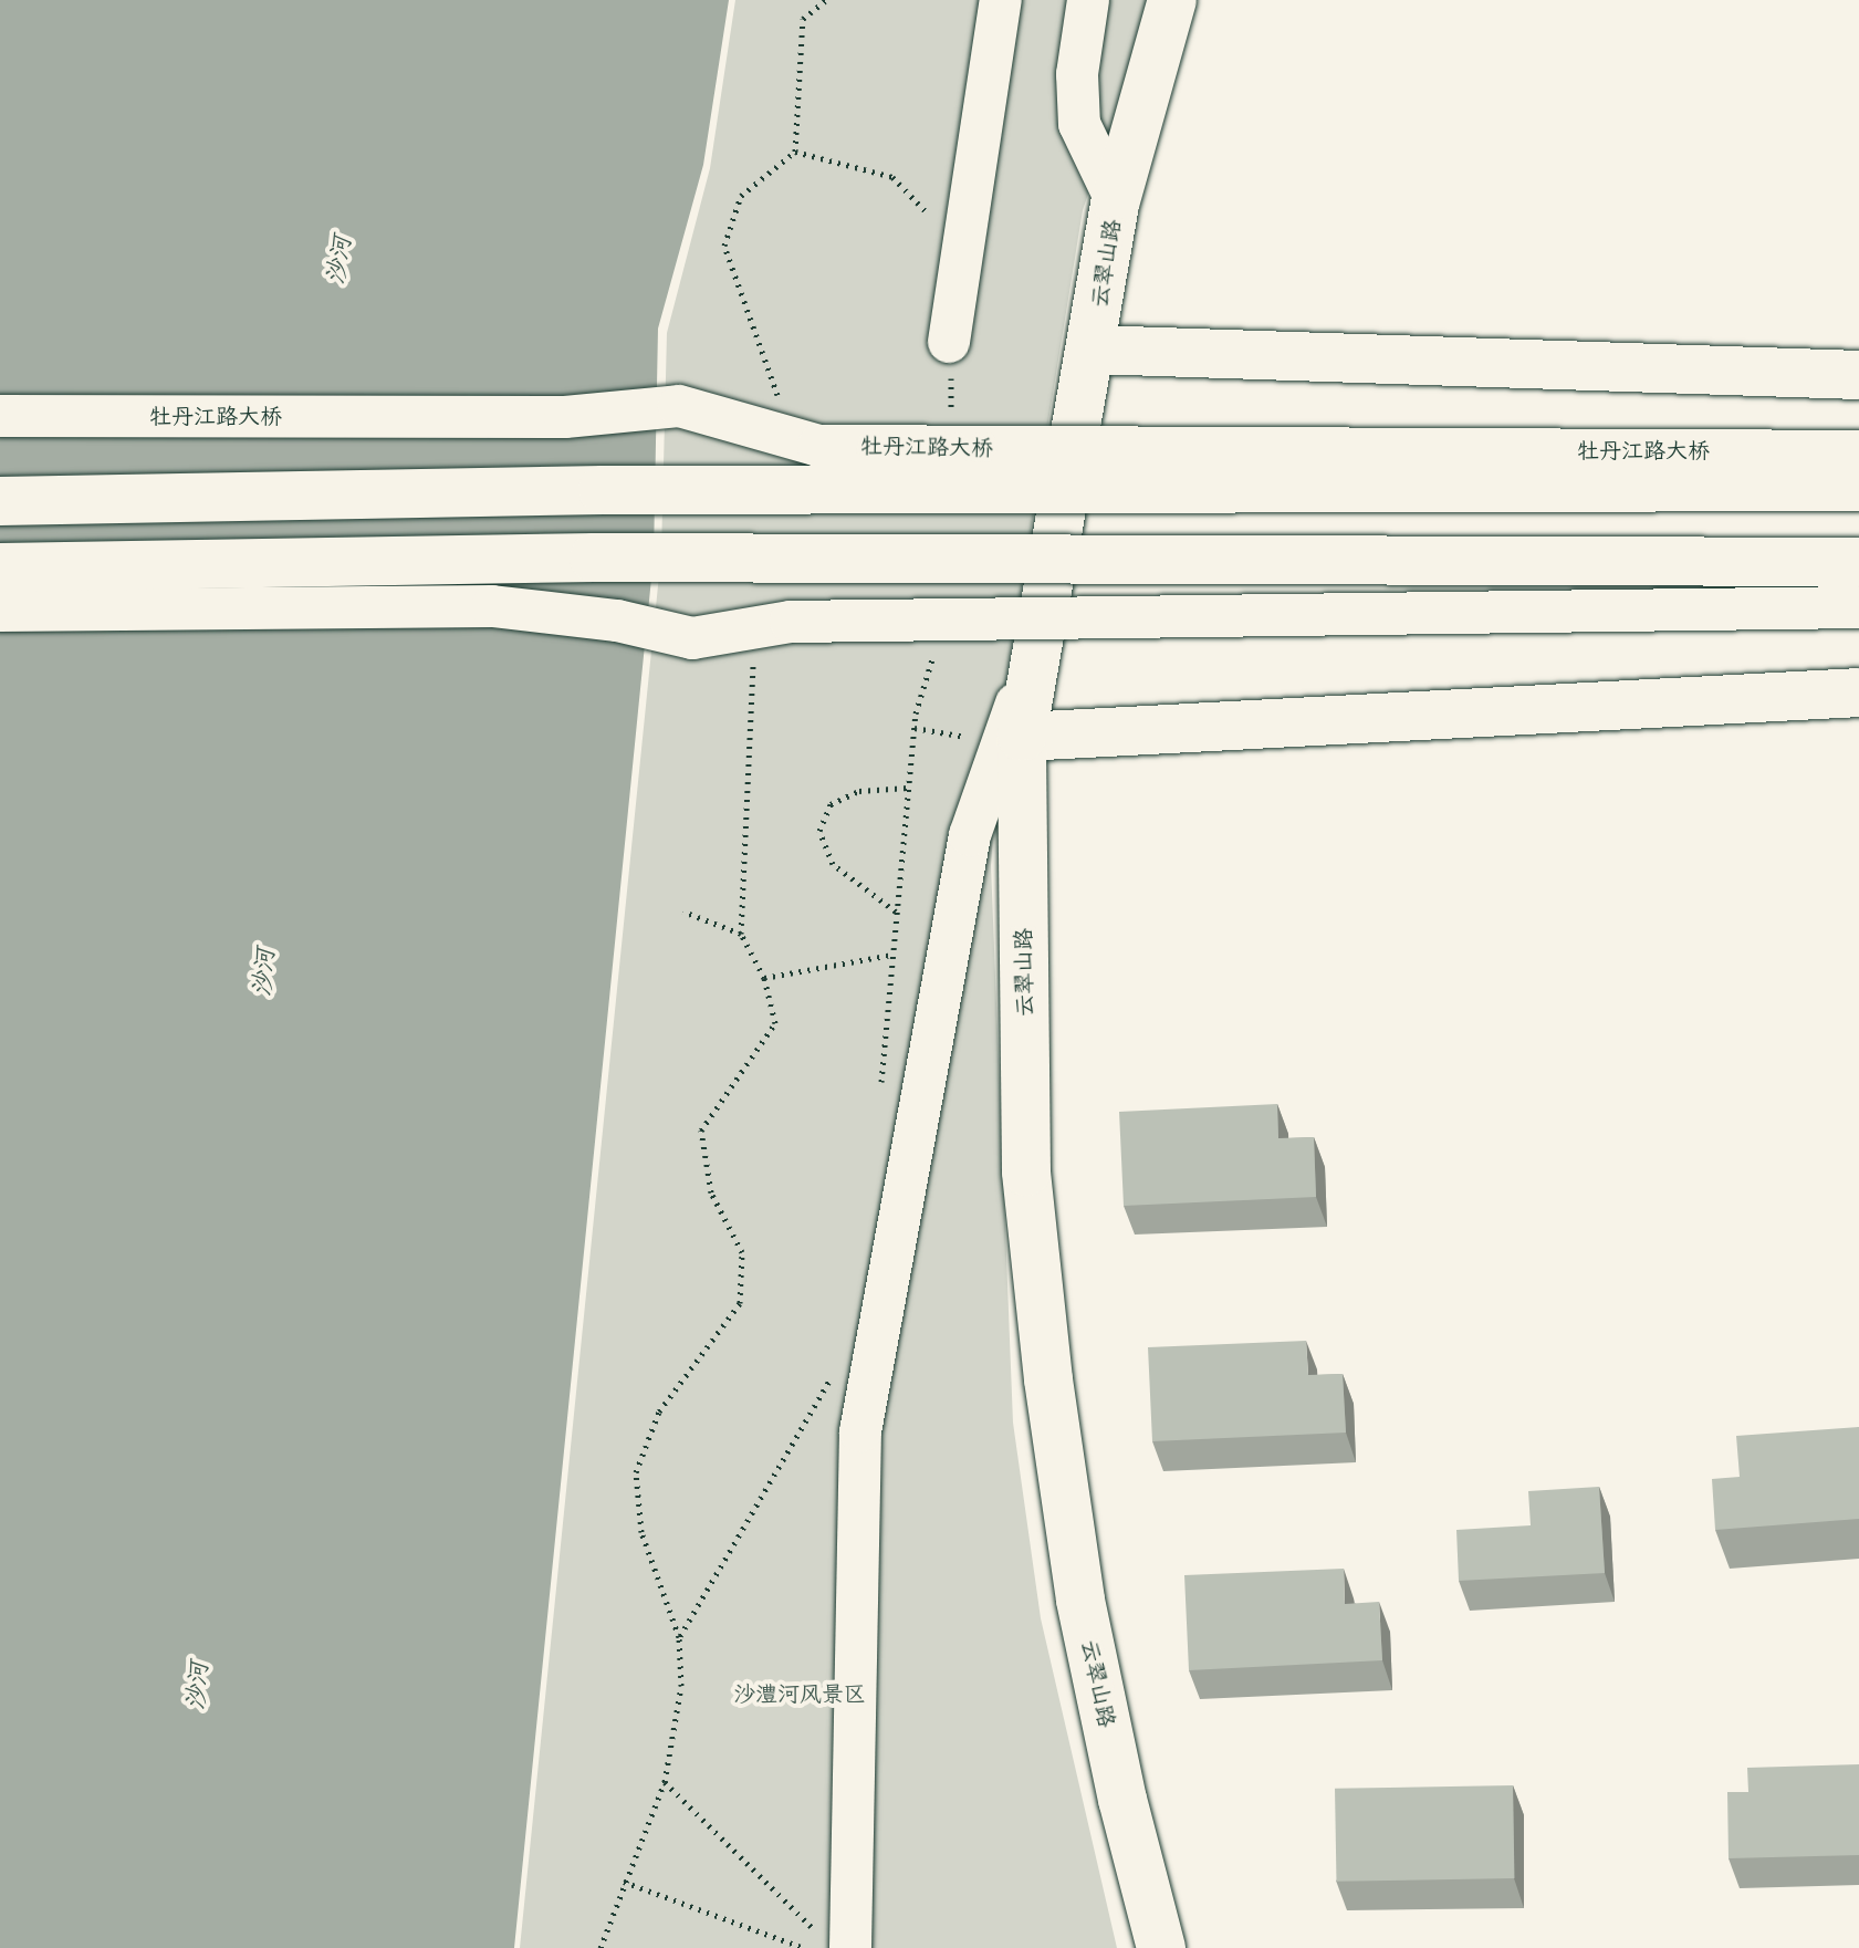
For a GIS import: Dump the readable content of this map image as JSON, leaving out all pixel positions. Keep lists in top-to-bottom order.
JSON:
{
  "streets": {
    "main road": ["云翠山路", "牡丹江路大桥"]
  },
  "water": ["沙河"],
  "parks": ["沙澧河风景区"]
}
